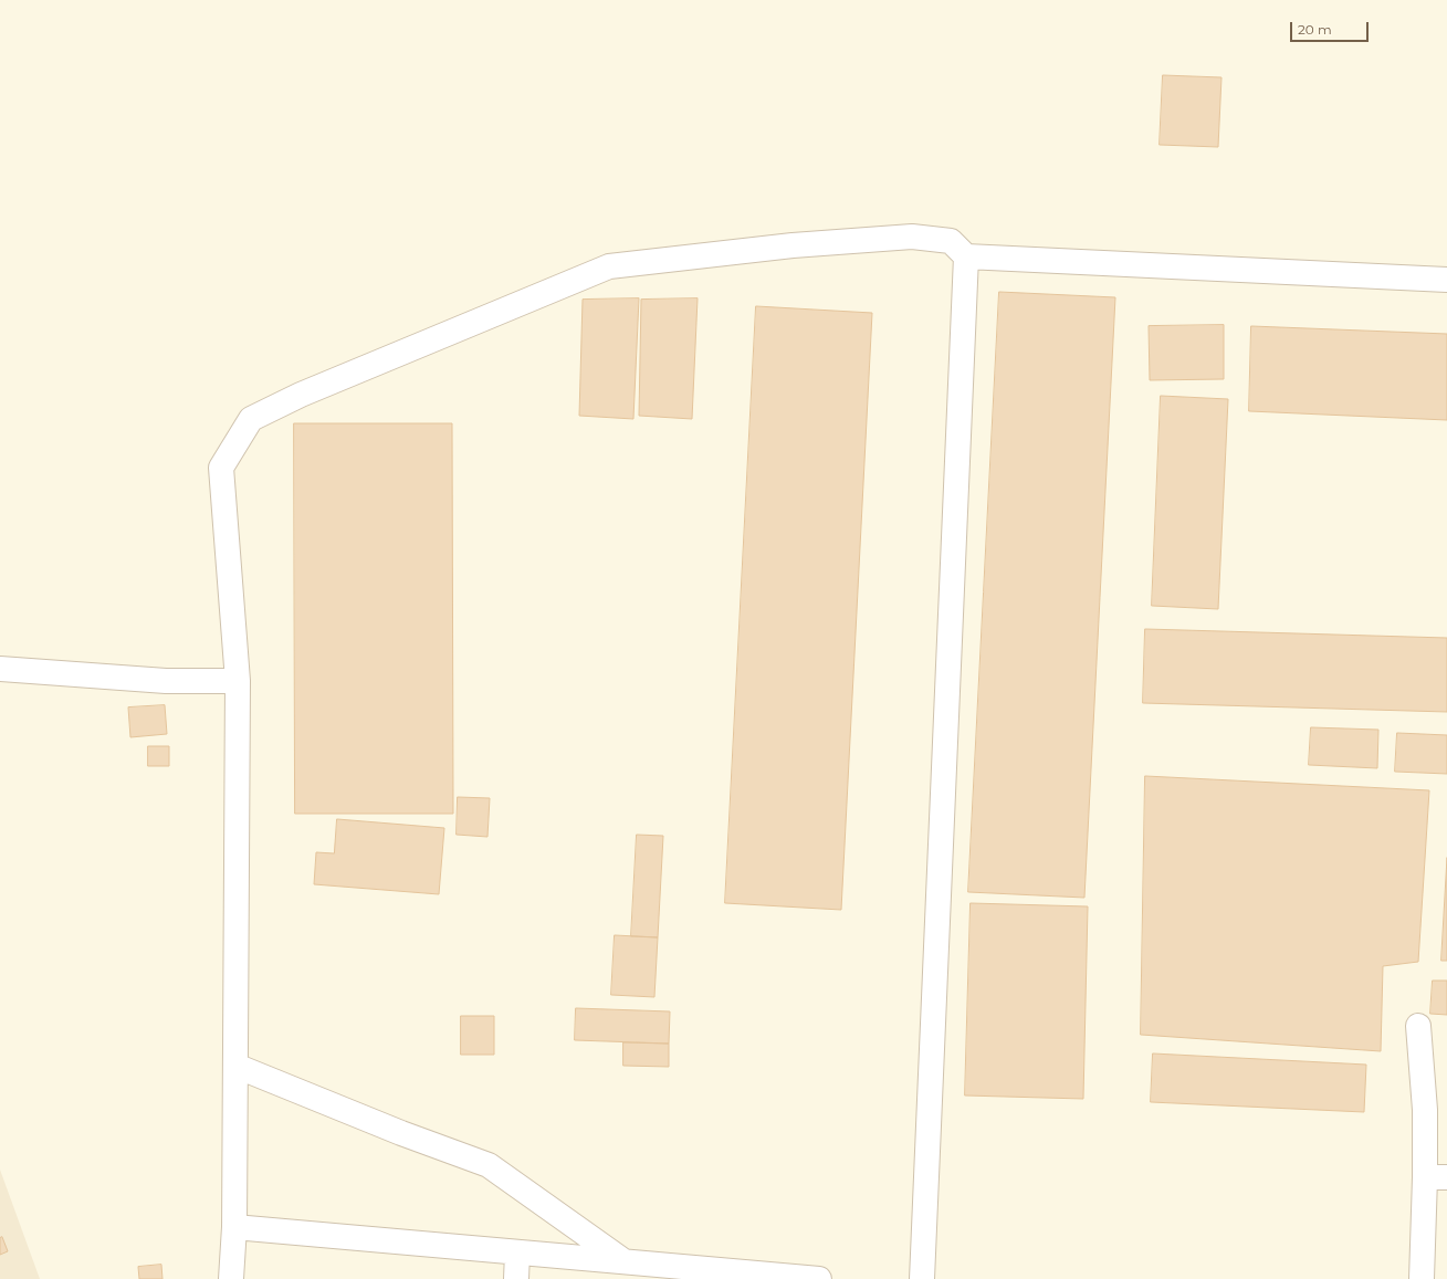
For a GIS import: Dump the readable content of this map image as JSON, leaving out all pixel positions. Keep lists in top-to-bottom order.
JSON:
{
  "scale_bar": "20 m"
}
